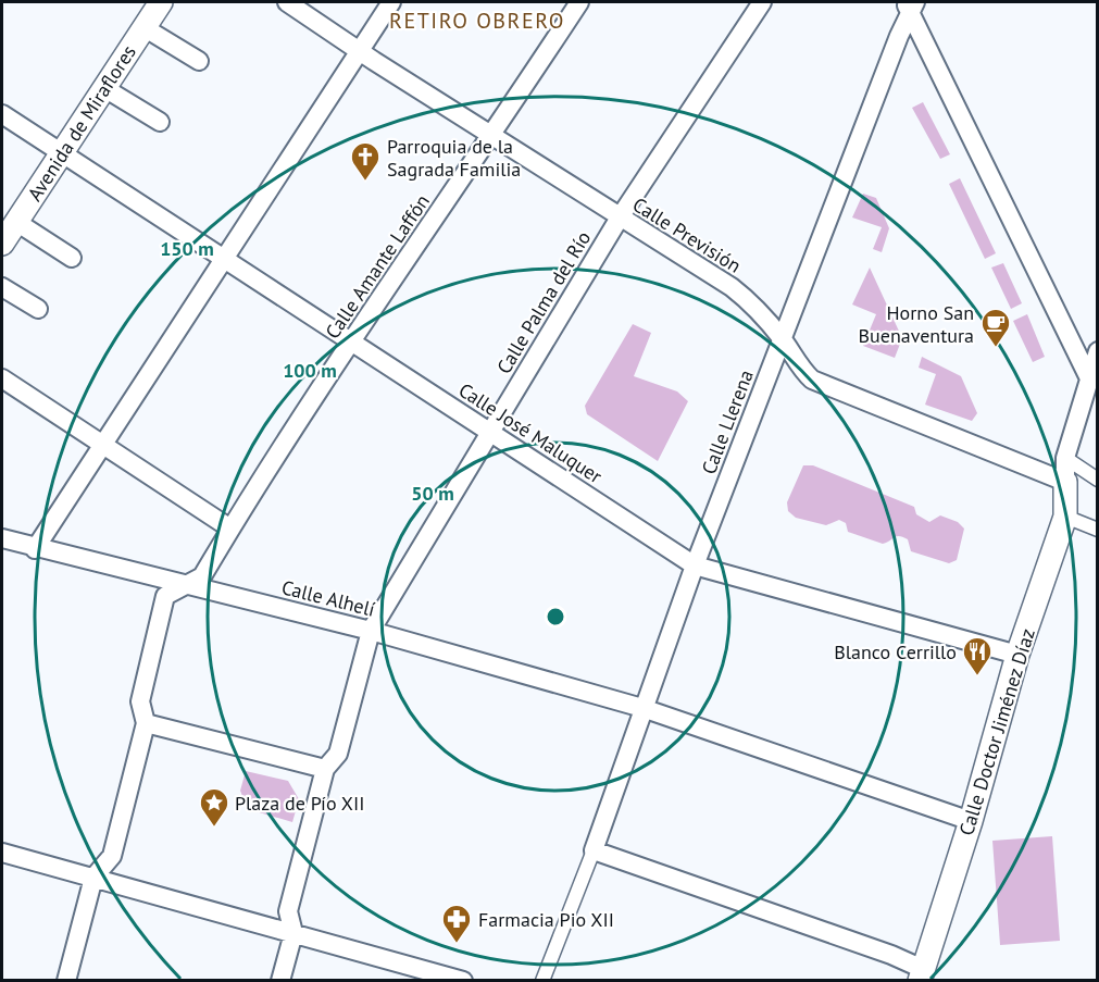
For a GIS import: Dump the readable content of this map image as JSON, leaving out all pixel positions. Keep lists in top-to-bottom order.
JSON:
{
  "streets": {
    "street": [
      "Avenida de Miraflores",
      "Calle Previsión",
      "Calle Amante Laffón",
      "Calle Palma del Río",
      "Calle Llerena",
      "Calle José Maluquer",
      "Calle Alhelí",
      "Calle Doctor Jiménez Díaz"
    ]
  },
  "crossings": [
    ["Avenida de Miraflores", "Calle José Maluquer"],
    ["Calle Previsión", "Calle Amante Laffón"],
    ["Calle Previsión", "Calle Palma del Río"],
    ["Calle Previsión", "Calle Llerena"],
    ["Calle Previsión", "Calle Doctor Jiménez Díaz"],
    ["Calle Amante Laffón", "Calle José Maluquer"],
    ["Calle Amante Laffón", "Calle Alhelí"],
    ["Calle Palma del Río", "Calle José Maluquer"],
    ["Calle Palma del Río", "Calle Alhelí"],
    ["Calle Llerena", "Calle José Maluquer"],
    ["Calle Llerena", "Calle Alhelí"],
    ["Calle José Maluquer", "Calle Doctor Jiménez Díaz"],
    ["Calle Alhelí", "Calle Doctor Jiménez Díaz"]
  ],
  "districts": ["RETIRO OBRERO"],
  "places": {
    "church": ["Parroquia de la Sagrada Familia"],
    "cafe": ["Horno San Buenaventura"],
    "restaurant": ["Blanco Cerrillo"],
    "place": ["Plaza de Pío XII"],
    "pharmacy": ["Farmacia Pio XII"]
  },
  "rings": ["150 m", "100 m", "50 m"]
}
